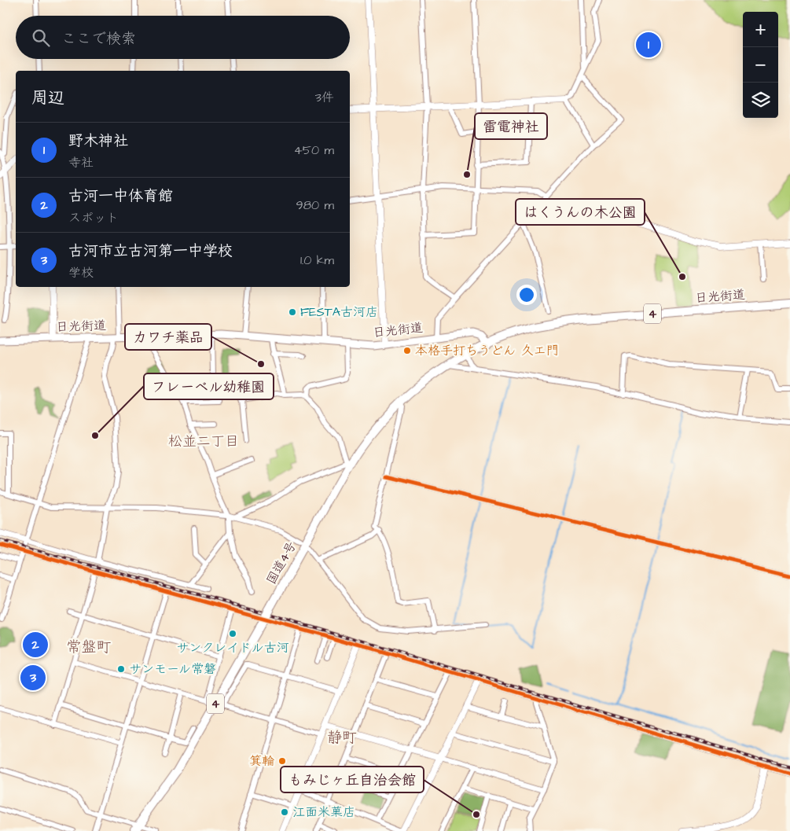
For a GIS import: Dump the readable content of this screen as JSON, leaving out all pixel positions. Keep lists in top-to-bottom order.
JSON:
{
  "streets": {
    "highway": ["日光街道", "4", "国道4号"]
  },
  "crossings": [
    ["日光街道", "国道4号"]
  ],
  "districts": ["松並二丁目", "常盤町", "静町"],
  "places": [
    "雷電神社",
    "はくうんの木公園",
    "FESTA古河店",
    "本格手打ちうどん 久エ門",
    "カワチ薬品",
    "フレーベル幼稚園",
    "サンクレイドル古河",
    "サンモール常磐",
    "箕輪",
    "江面米菓店",
    "もみじヶ丘自治会館"
  ],
  "page": {
    "map_buttons": ["+", "−"],
    "search": "ここで検索",
    "pins": ["1", "2", "3"],
    "heading": ["周辺", "3件"],
    "list": [
      {
        "mark": "1",
        "name": "野木神社",
        "note": "寺社",
        "value": "450 m"
      },
      {
        "mark": "2",
        "name": "古河一中体育館",
        "note": "スポット",
        "value": "980 m"
      },
      {
        "mark": "3",
        "name": "古河市立古河第一中学校",
        "note": "学校",
        "value": "1.0 km"
      }
    ]
  }
}
